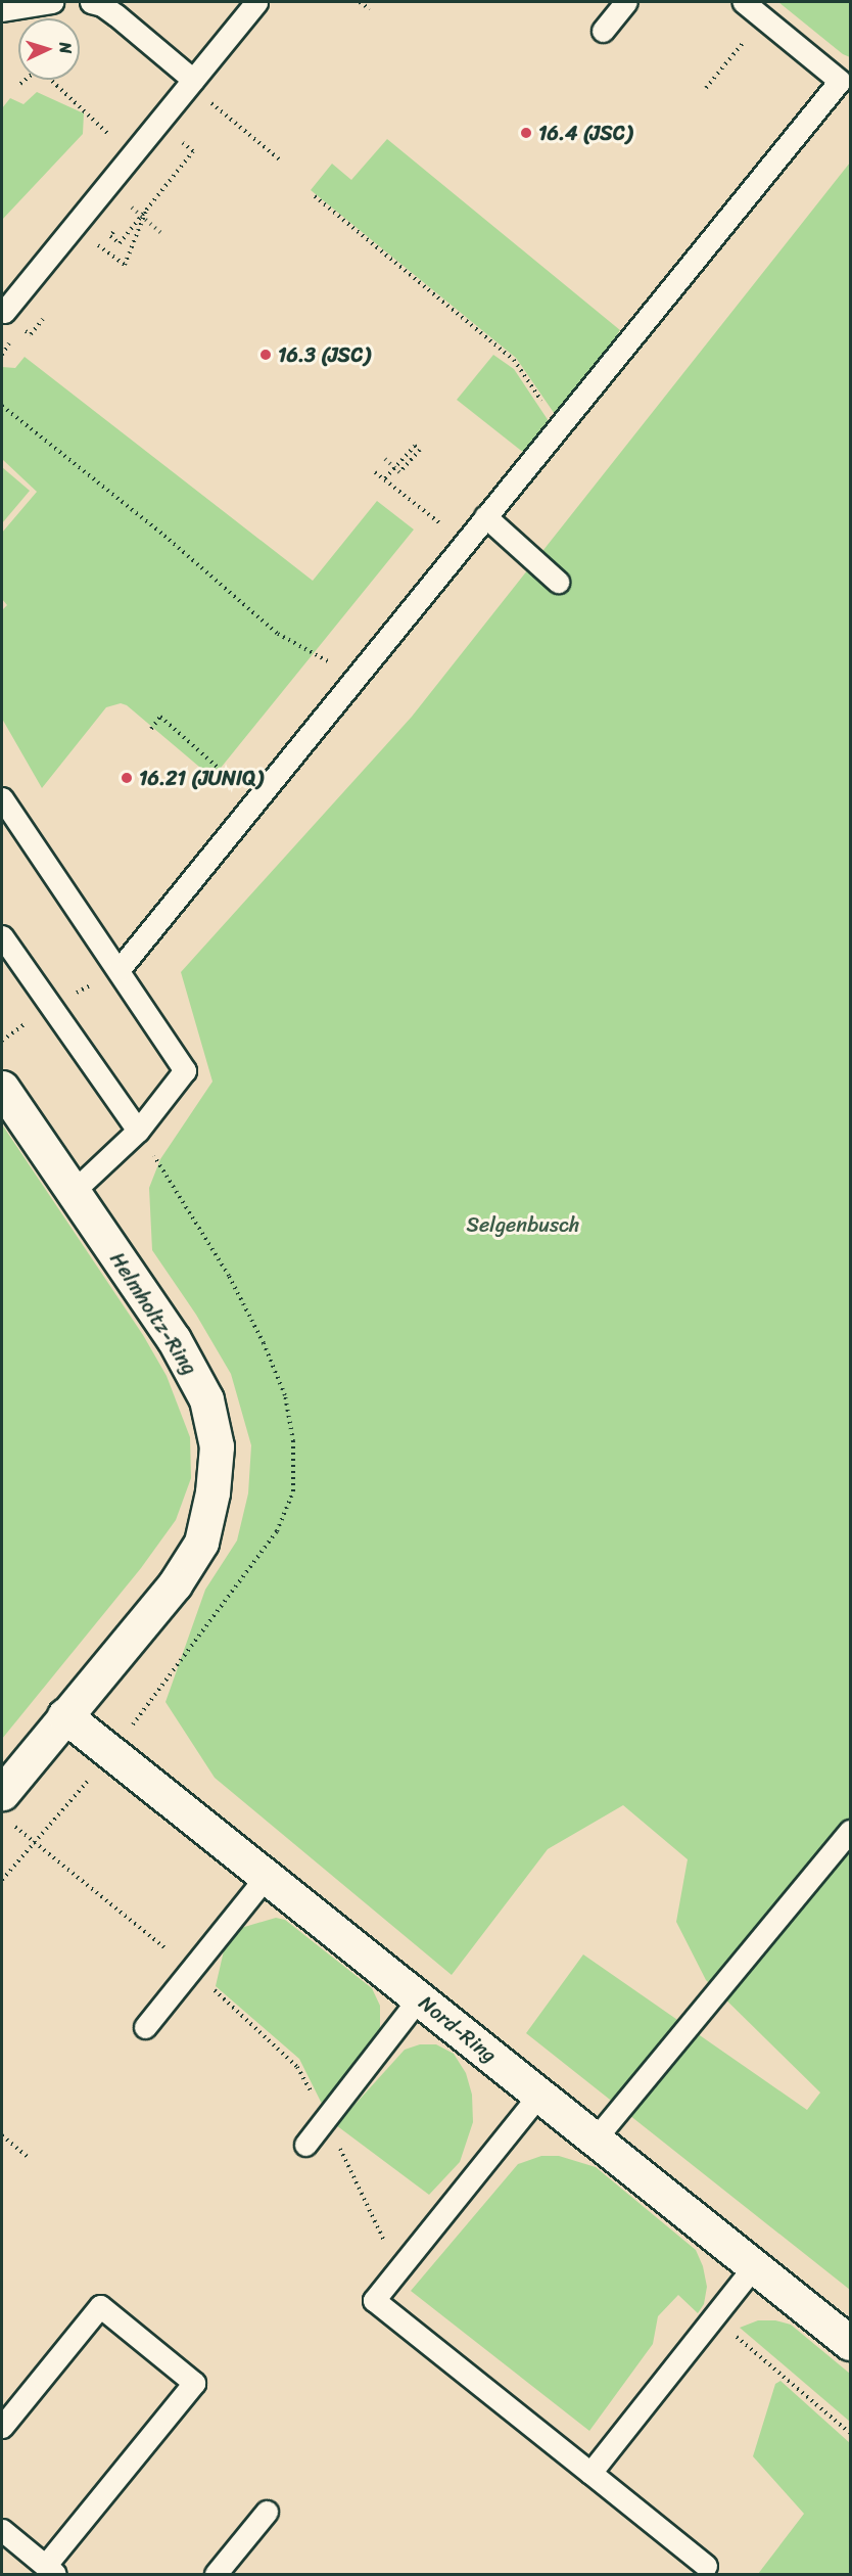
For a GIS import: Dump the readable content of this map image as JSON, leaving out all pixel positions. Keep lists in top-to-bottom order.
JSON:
{
  "streets": {
    "street": ["Helmholtz-Ring", "Nord-Ring"]
  },
  "crossings": [
    ["Helmholtz-Ring", "Nord-Ring"]
  ],
  "parks": ["Selgenbusch"],
  "places": ["16.4 (JSC)", "16.3 (JSC)", "16.21 (JUNIQ)"],
  "north": "right"
}
